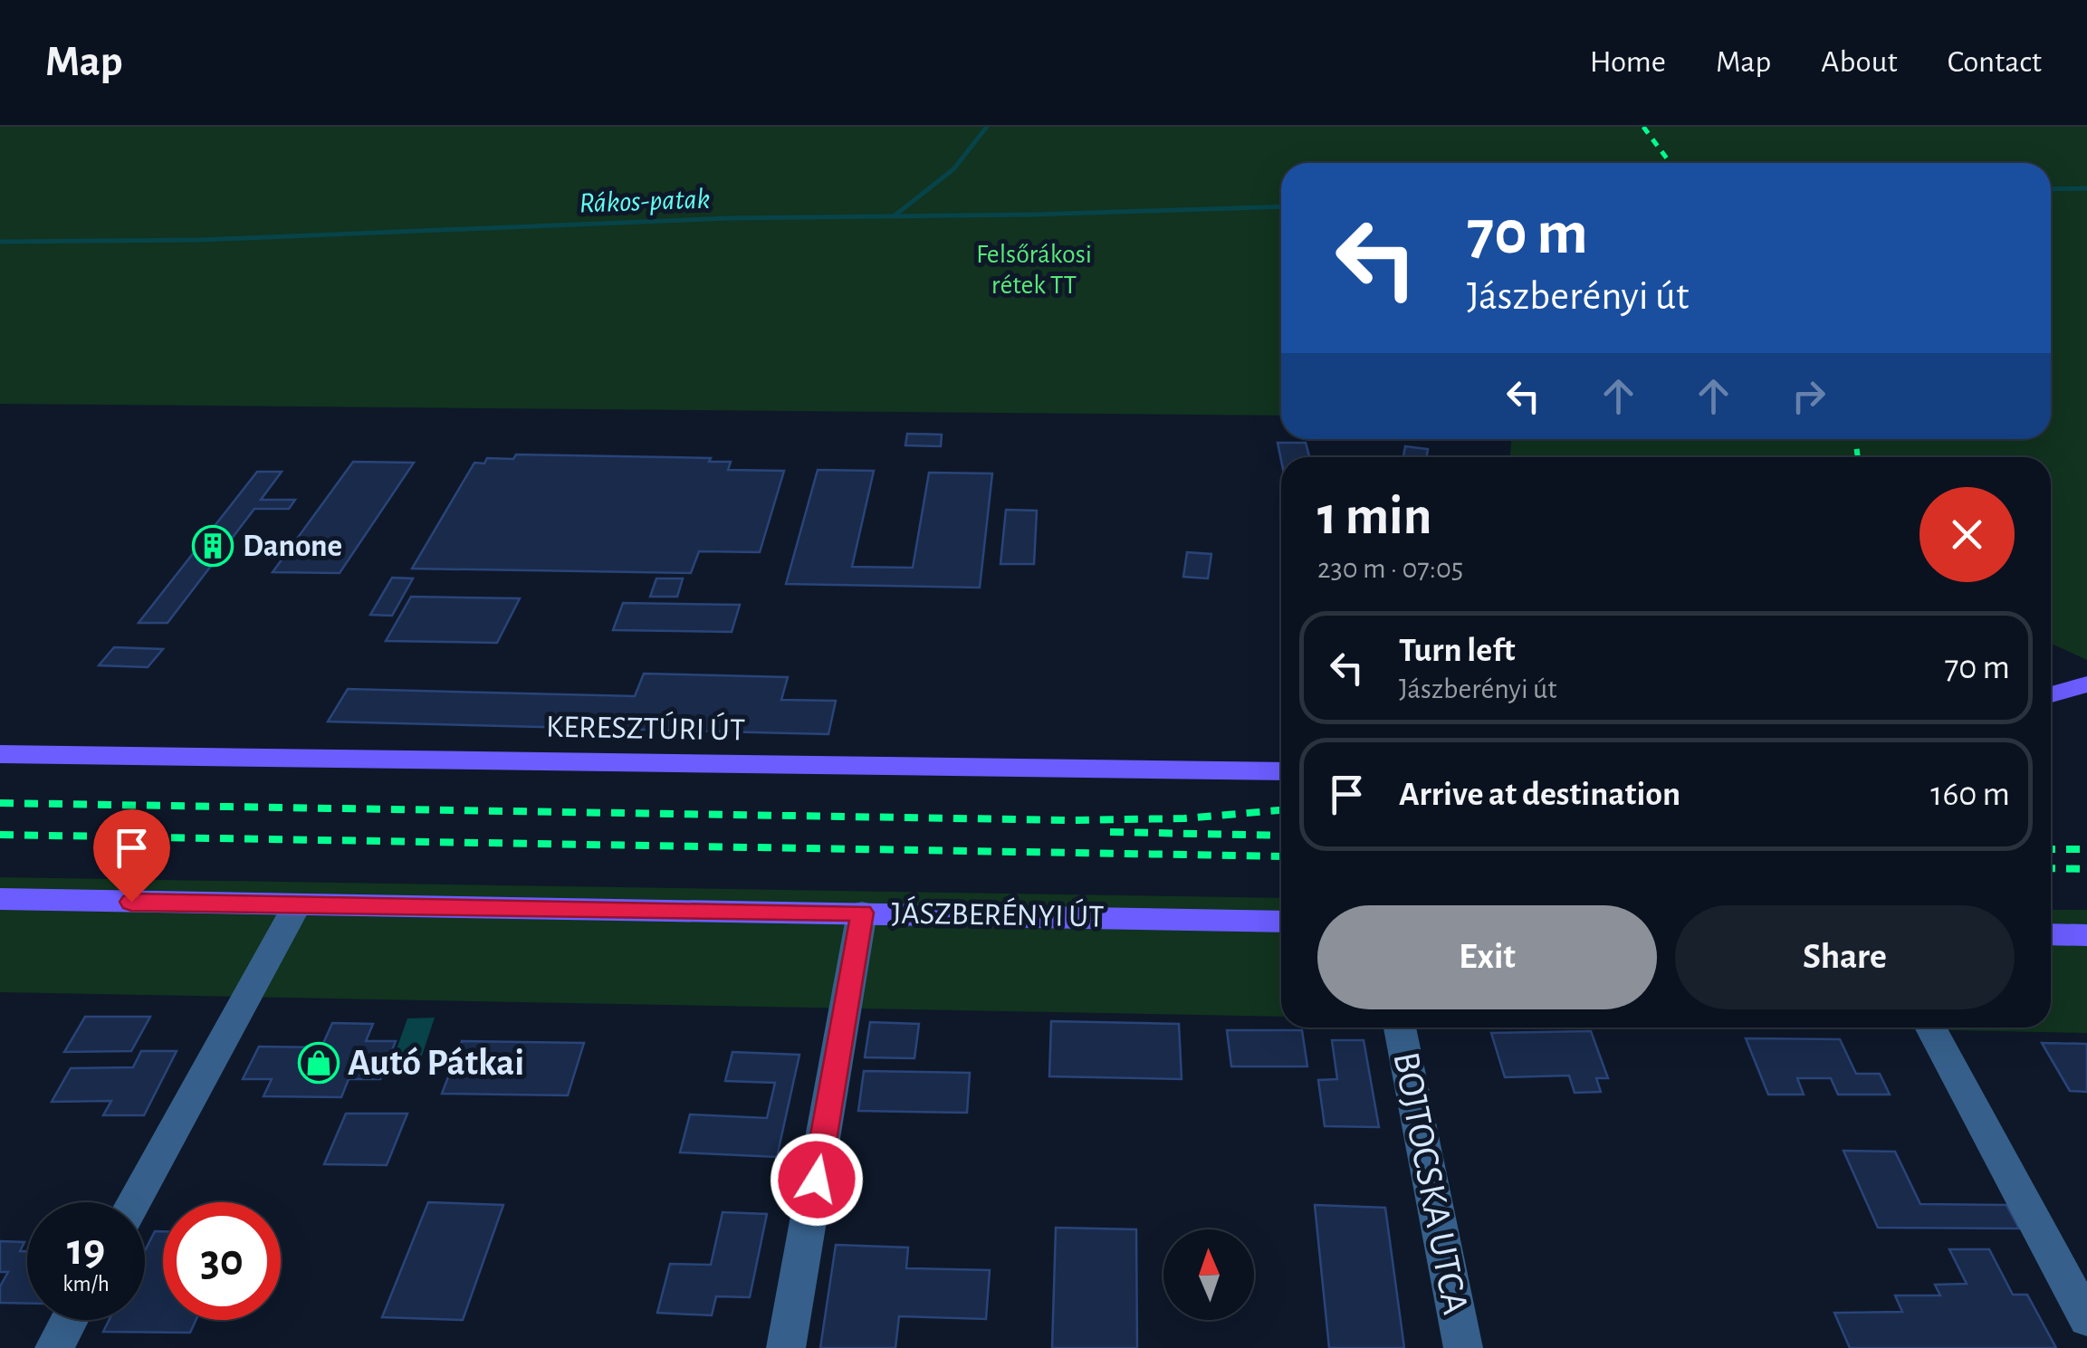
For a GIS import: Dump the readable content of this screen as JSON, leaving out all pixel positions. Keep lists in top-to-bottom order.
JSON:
{
  "streets": {
    "main road": ["KERESZTÚRI ÚT", "JÁSZBERÉNYI ÚT"],
    "street": ["BOJTOCSKA UTCA"]
  },
  "water": ["Rákos-patak"],
  "parks": ["Felsőrákosi rétek TT"],
  "places": {
    "building": ["Danone"],
    "shop": ["Autó Pátkai"]
  },
  "north": "top",
  "page": {
    "header": "Map",
    "nav": [
      "Home",
      "Map",
      "About",
      "Contact"
    ],
    "turn": ["70 m", "Jászberényi út"],
    "heading": ["1 min", "230 m · 07:05"],
    "list": [
      {
        "name": "Turn left",
        "note": "Jászberényi út",
        "value": "70 m"
      },
      {
        "name": "Arrive at destination",
        "value": "160 m"
      }
    ],
    "buttons": ["Exit", "Share"],
    "speed": "19 km/h",
    "limit": "30"
  }
}
